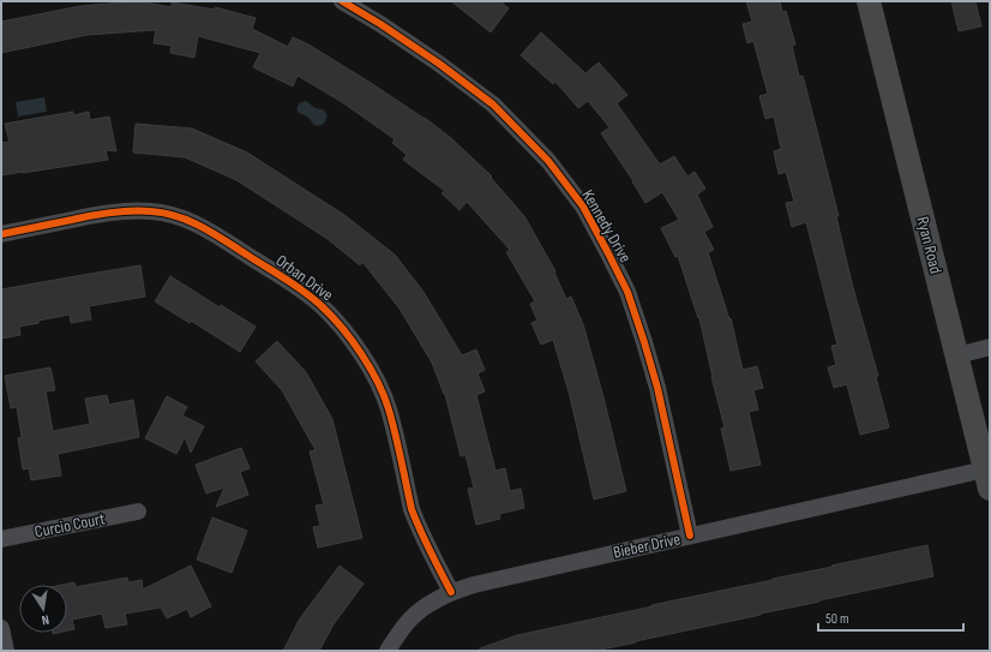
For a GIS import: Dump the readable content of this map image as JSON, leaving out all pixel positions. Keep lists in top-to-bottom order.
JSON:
{
  "streets": {
    "main road": ["Ryan Road"],
    "street": [
      "Kennedy Drive",
      "Orban Drive",
      "Curcio Court",
      "Bieber Drive"
    ]
  },
  "crossings": [
    ["Kennedy Drive", "Bieber Drive"],
    ["Ryan Road", "Bieber Drive"],
    ["Orban Drive", "Bieber Drive"]
  ],
  "scale_bar": "50 m",
  "north": "bottom"
}
